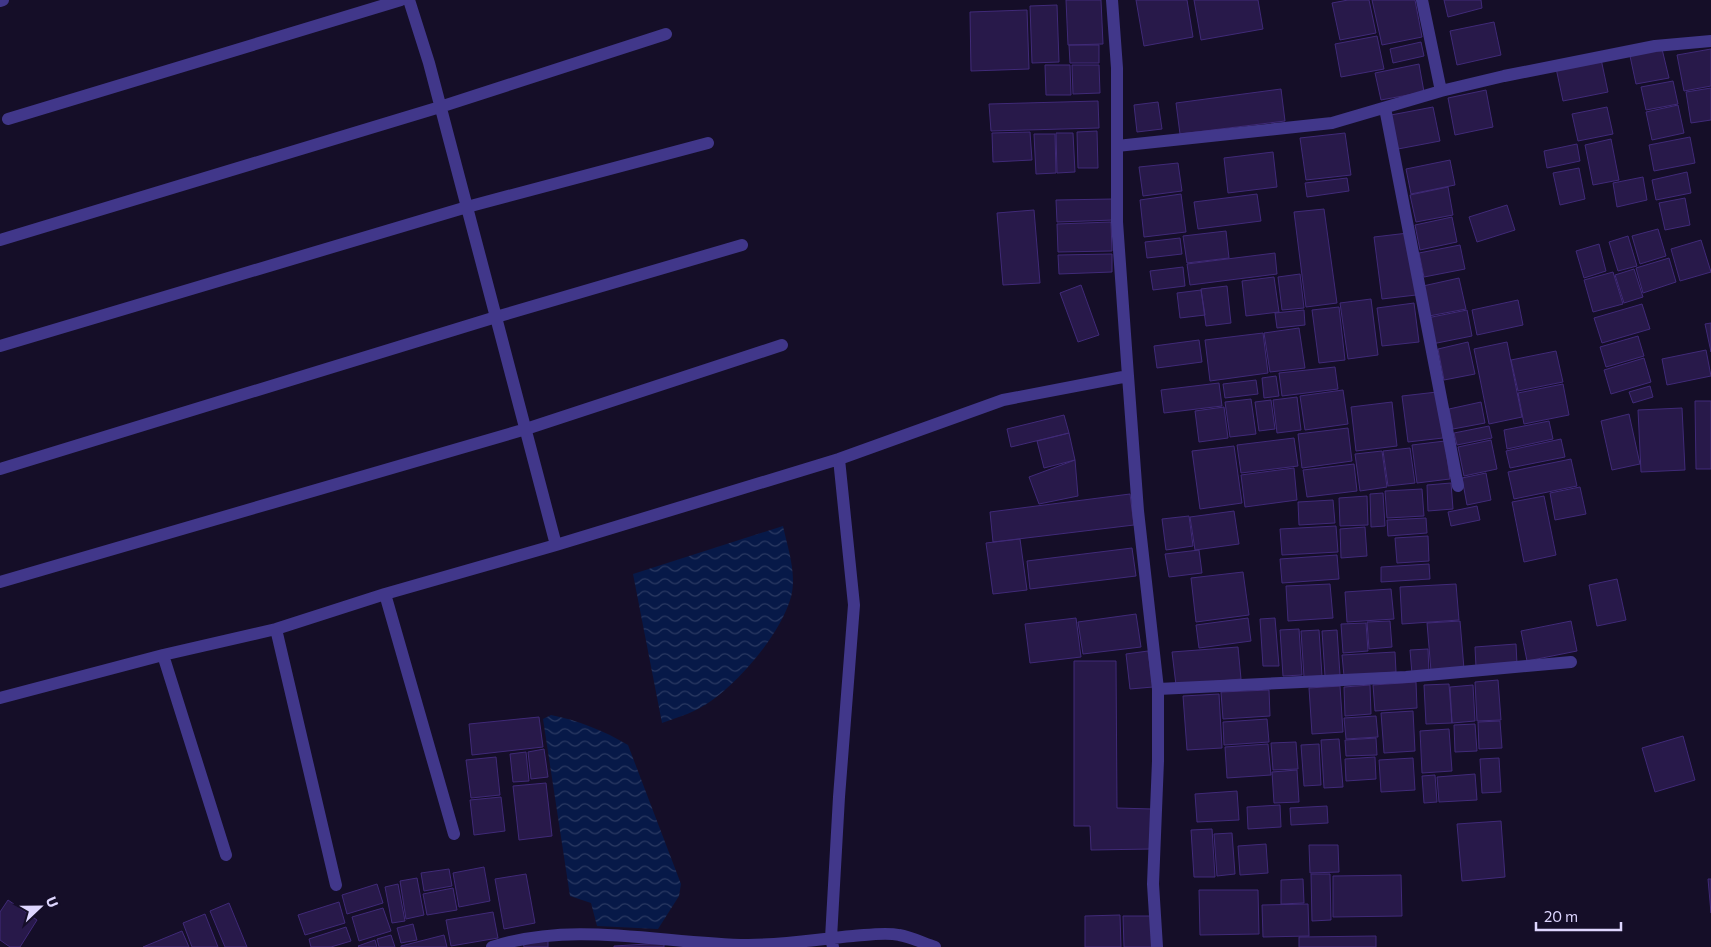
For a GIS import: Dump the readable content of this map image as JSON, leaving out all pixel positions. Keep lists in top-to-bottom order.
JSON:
{
  "scale_bar": "20 m",
  "north": "right"
}
